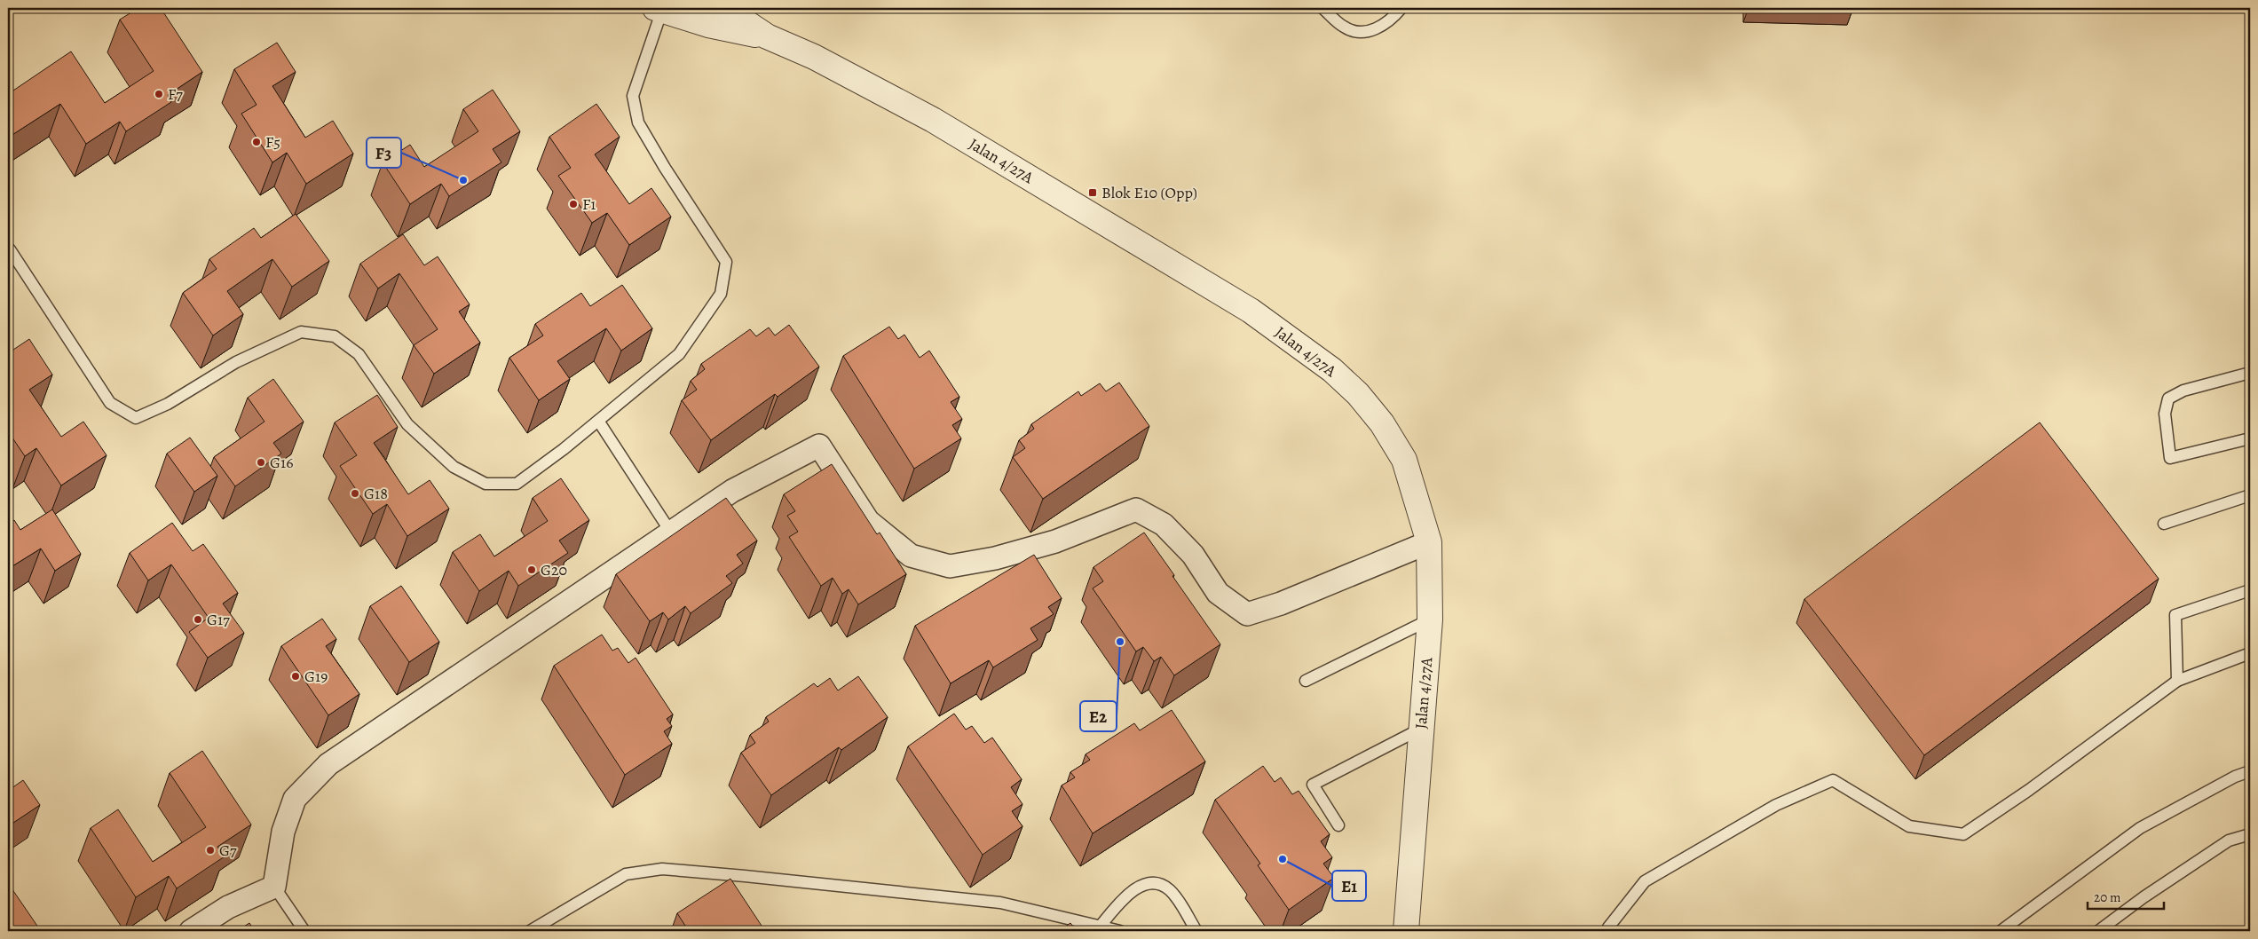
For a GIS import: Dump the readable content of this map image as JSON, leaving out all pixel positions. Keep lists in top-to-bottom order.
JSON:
{
  "streets": {
    "street": ["Jalan 4/27A"]
  },
  "places": {
    "other": [
      "F7",
      "F5",
      "F3",
      "F1",
      "G16",
      "G18",
      "G20",
      "G17",
      "E2",
      "G19",
      "G7",
      "E1"
    ],
    "transit": ["Blok E10 (Opp)"]
  },
  "scale_bar": "20 m"
}
